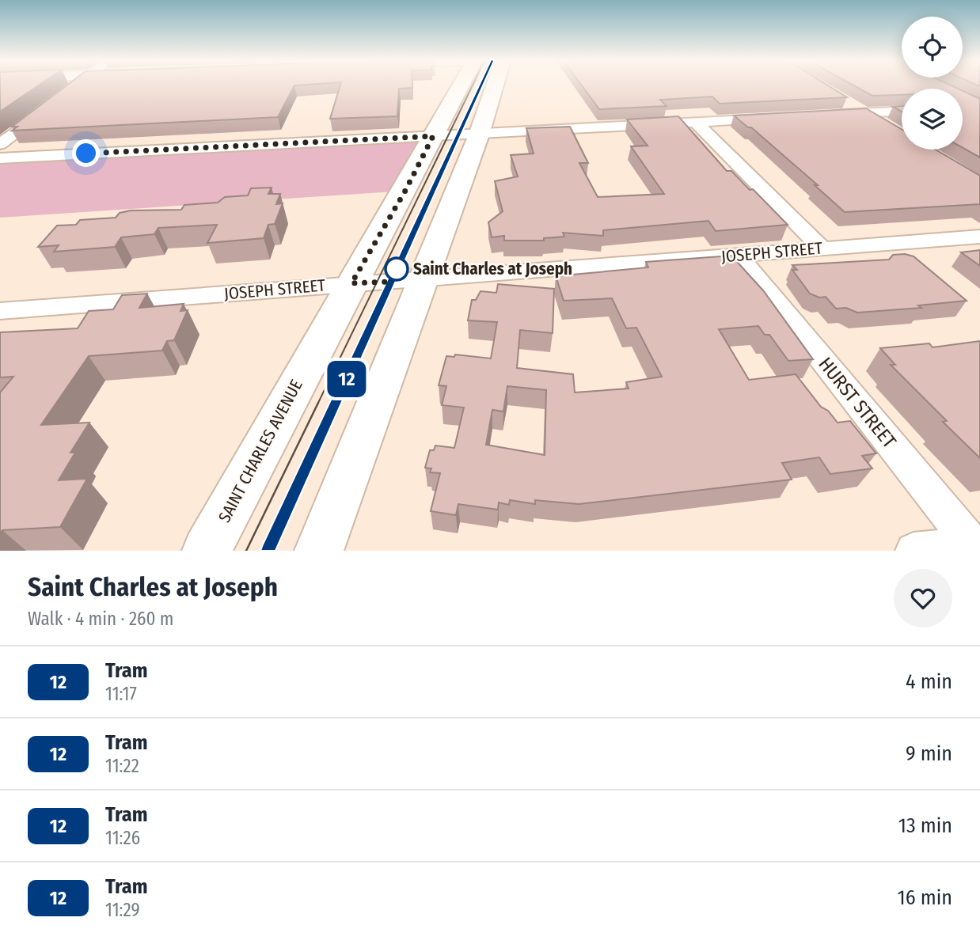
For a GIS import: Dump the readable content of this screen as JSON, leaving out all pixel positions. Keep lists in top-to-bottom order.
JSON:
{
  "streets": {
    "main road": ["SAINT CHARLES AVENUE"],
    "street": ["JOSEPH STREET", "HURST STREET"]
  },
  "crossings": [
    ["JOSEPH STREET", "HURST STREET"],
    ["JOSEPH STREET", "SAINT CHARLES AVENUE"]
  ],
  "places": ["Saint Charles at Joseph"],
  "lines": ["tram line 12"],
  "page": {
    "on_map": "12",
    "heading": ["Saint Charles at Joseph", "Walk · 4 min · 260 m"],
    "list": [
      {
        "mark": "12",
        "name": "Tram",
        "note": "11:17",
        "value": "4 min"
      },
      {
        "mark": "12",
        "name": "Tram",
        "note": "11:22",
        "value": "9 min"
      },
      {
        "mark": "12",
        "name": "Tram",
        "note": "11:26",
        "value": "13 min"
      },
      {
        "mark": "12",
        "name": "Tram",
        "note": "11:29",
        "value": "16 min"
      }
    ]
  }
}
